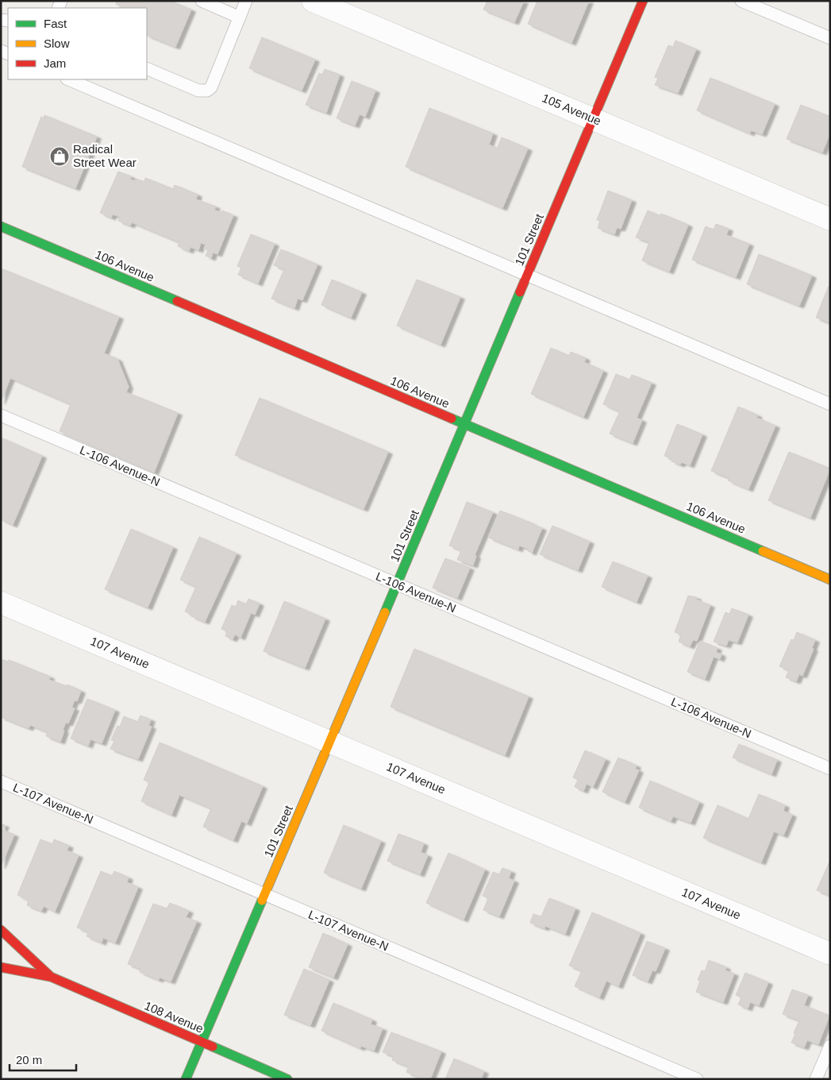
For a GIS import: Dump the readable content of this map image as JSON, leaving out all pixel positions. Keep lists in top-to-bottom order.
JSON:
{
  "streets": {
    "street": [
      "105 Avenue",
      "101 Street",
      "106 Avenue",
      "107 Avenue",
      "108 Avenue"
    ],
    "lane": ["L-106 Avenue-N", "L-107 Avenue-N"]
  },
  "crossings": [
    ["105 Avenue", "101 Street"],
    ["101 Street", "106 Avenue"],
    ["101 Street", "L-106 Avenue-N"],
    ["101 Street", "107 Avenue"],
    ["101 Street", "L-107 Avenue-N"],
    ["101 Street", "108 Avenue"]
  ],
  "places": {
    "shop": ["Radical Street Wear"]
  },
  "legend": ["Fast", "Slow", "Jam"],
  "scale_bar": "20 m"
}
